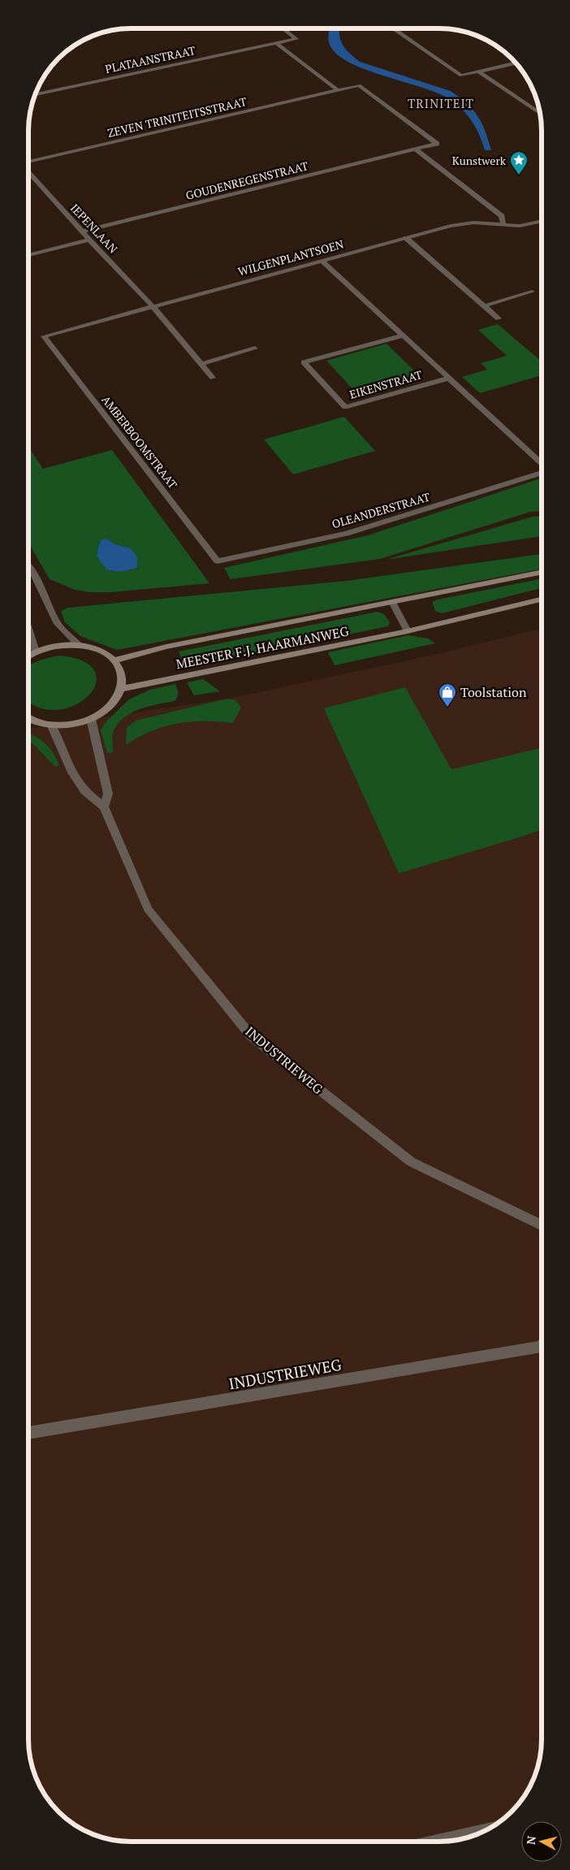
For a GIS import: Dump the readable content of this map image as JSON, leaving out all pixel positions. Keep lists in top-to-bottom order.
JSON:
{
  "streets": {
    "main road": ["MEESTER F.J. HAARMANWEG"],
    "street": [
      "PLATAANSTRAAT",
      "ZEVEN TRINITEITSSTRAAT",
      "GOUDENREGENSTRAAT",
      "IEPENLAAN",
      "WILGENPLANTSOEN",
      "EIKENSTRAAT",
      "AMBERBOOMSTRAAT",
      "OLEANDERSTRAAT",
      "INDUSTRIEWEG"
    ]
  },
  "crossings": [
    ["ZEVEN TRINITEITSSTRAAT", "GOUDENREGENSTRAAT"],
    ["GOUDENREGENSTRAAT", "IEPENLAAN"],
    ["IEPENLAAN", "WILGENPLANTSOEN"],
    ["WILGENPLANTSOEN", "EIKENSTRAAT"],
    ["WILGENPLANTSOEN", "AMBERBOOMSTRAAT"],
    ["AMBERBOOMSTRAAT", "OLEANDERSTRAAT"]
  ],
  "districts": ["TRINITEIT"],
  "places": {
    "place": ["Kunstwerk"],
    "shop": ["Toolstation"]
  },
  "north": "left"
}
